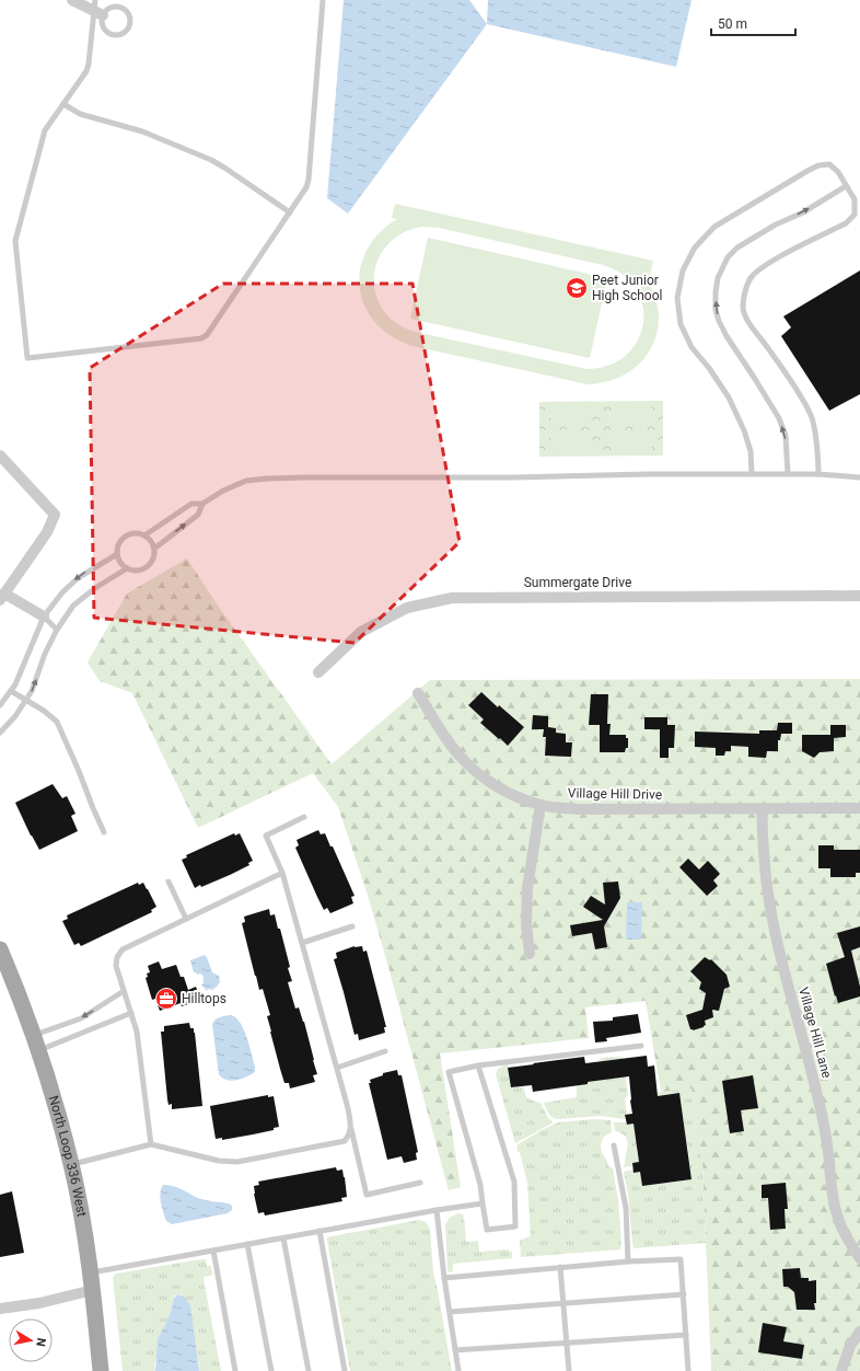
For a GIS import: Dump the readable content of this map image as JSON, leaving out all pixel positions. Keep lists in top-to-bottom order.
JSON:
{
  "streets": {
    "main road": ["North Loop 336 West"],
    "street": ["Summergate Drive", "Village Hill Drive", "Village Hill Lane"]
  },
  "crossings": [
    ["Village Hill Drive", "Village Hill Lane"]
  ],
  "places": {
    "school or university": ["Peet Junior High School"],
    "office": ["Hilltops"]
  },
  "scale_bar": "50 m",
  "north": "right"
}
